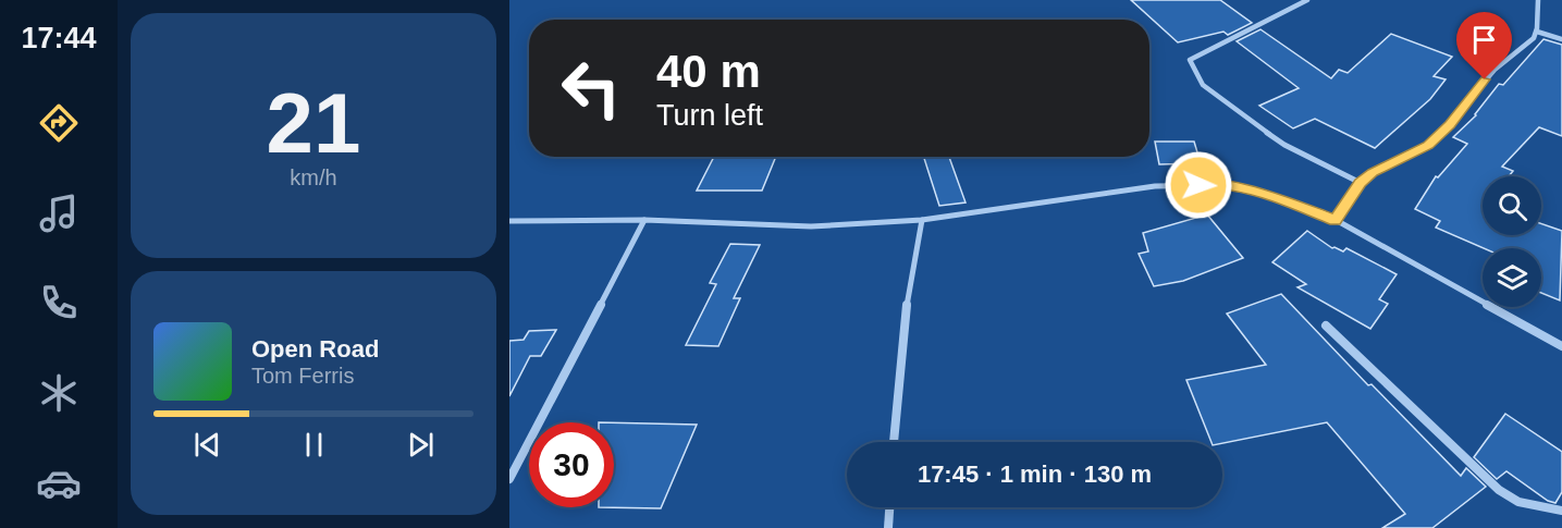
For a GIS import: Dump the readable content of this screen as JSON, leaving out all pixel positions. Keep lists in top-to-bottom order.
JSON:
{
  "page": {
    "tabs": "17:44",
    "tile": ["21", "km/h"],
    "turn": ["40 m", "Turn left"],
    "song": ["Open Road", "Tom Ferris"],
    "limit": "30",
    "trip": "17:45 · 1 min · 130 m"
  }
}
